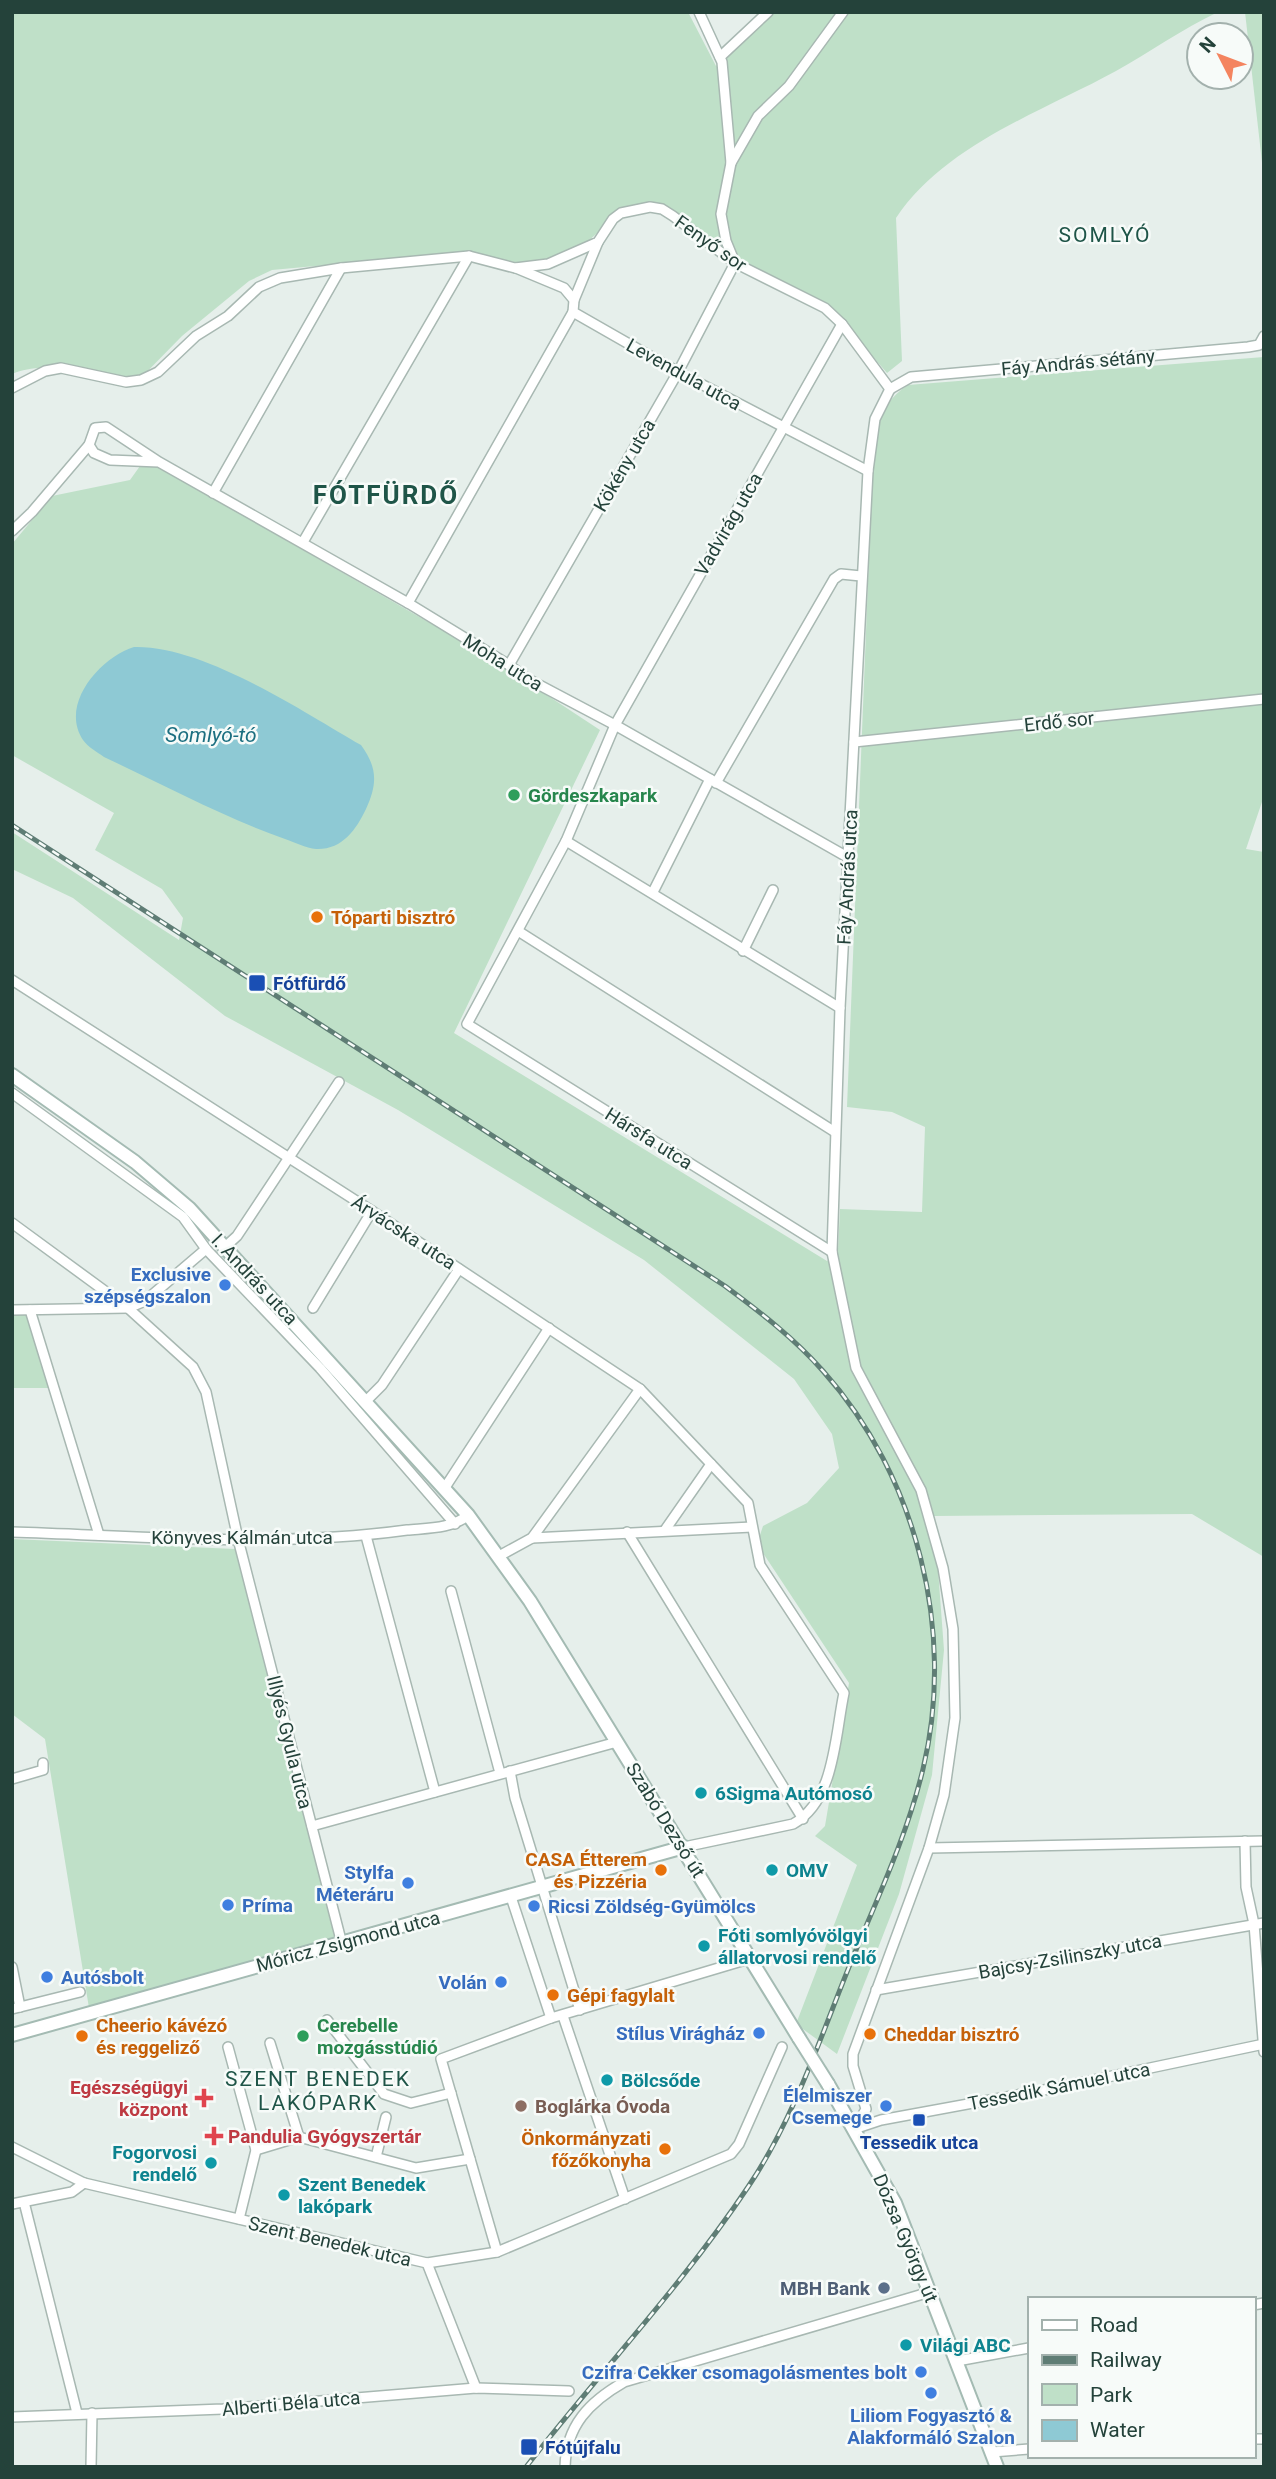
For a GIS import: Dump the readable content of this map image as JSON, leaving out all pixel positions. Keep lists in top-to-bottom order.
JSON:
{
  "streets": {
    "main road": [
      "I. András utca",
      "Szabó Dezső út",
      "Móricz Zsigmond utca",
      "Dózsa György út"
    ],
    "street": [
      "Fenyő sor",
      "Fáy András sétány",
      "Levendula utca",
      "Kökény utca",
      "Vadvirág utca",
      "Moha utca",
      "Erdő sor",
      "Fáy András utca",
      "Hársfa utca",
      "Árvácska utca",
      "Könyves Kálmán utca",
      "Illyés Gyula utca",
      "Bajcsy-Zsilinszky utca",
      "Tessedik Sámuel utca",
      "Szent Benedek utca",
      "Alberti Béla utca"
    ]
  },
  "crossings": [
    ["Fenyő sor", "Fáy András sétány"],
    ["Fenyő sor", "Kökény utca"],
    ["Fenyő sor", "Vadvirág utca"],
    ["Fenyő sor", "Fáy András utca"],
    ["Fáy András sétány", "Fáy András utca"],
    ["Levendula utca", "Kökény utca"],
    ["Levendula utca", "Vadvirág utca"],
    ["Levendula utca", "Fáy András utca"],
    ["Kökény utca", "Moha utca"],
    ["Vadvirág utca", "Moha utca"],
    ["Vadvirág utca", "Hársfa utca"],
    ["Moha utca", "Fáy András utca"],
    ["Erdő sor", "Fáy András utca"],
    ["Fáy András utca", "Hársfa utca"],
    ["Fáy András utca", "Szabó Dezső út"],
    ["Fáy András utca", "Bajcsy-Zsilinszky utca"],
    ["Fáy András utca", "Tessedik Sámuel utca"],
    ["Fáy András utca", "Dózsa György út"],
    ["I. András utca", "Könyves Kálmán utca"],
    ["I. András utca", "Szabó Dezső út"],
    ["Könyves Kálmán utca", "Illyés Gyula utca"],
    ["Könyves Kálmán utca", "Szabó Dezső út"],
    ["Illyés Gyula utca", "Móricz Zsigmond utca"],
    ["Szabó Dezső út", "Móricz Zsigmond utca"],
    ["Szabó Dezső út", "Tessedik Sámuel utca"],
    ["Szabó Dezső út", "Dózsa György út"],
    ["Tessedik Sámuel utca", "Dózsa György út"]
  ],
  "districts": ["SOMLYÓ", "FÓTFÜRDŐ", "SZENT BENEDEK LAKÓPARK"],
  "water": ["Somlyó-tó"],
  "places": {
    "other": [
      "Gördeszkapark",
      "Tóparti bisztró",
      "Exclusive szépségszalon",
      "6Sigma Autómosó",
      "CASA Étterem és Pizzéria",
      "OMV",
      "Stylfa Méteráru",
      "Príma",
      "Ricsi Zöldség-Gyümölcs",
      "Fóti somlyóvölgyi állatorvosi rendelő",
      "Autósbolt",
      "Volán",
      "Gépi fagylalt",
      "Stílus Virágház",
      "Cheddar bisztró",
      "Cheerio kávézó és reggeliző",
      "Cerebelle mozgásstúdió",
      "Bölcsőde",
      "Boglárka Óvoda",
      "Élelmiszer Csemege",
      "Önkormányzati főzőkonyha",
      "Fogorvosi rendelő",
      "Szent Benedek lakópark",
      "MBH Bank",
      "Világi ABC",
      "Czifra Cekker csomagolásmentes bolt",
      "Liliom Fogyasztó & Alakformáló Szalon"
    ],
    "transit": ["Fótfürdő", "Tessedik utca", "Fótújfalu"],
    "health": ["Egészségügyi központ", "Pandulia Gyógyszertár"]
  },
  "legend": [
    "Road",
    "Railway",
    "Park",
    "Water"
  ],
  "north": "top left"
}
